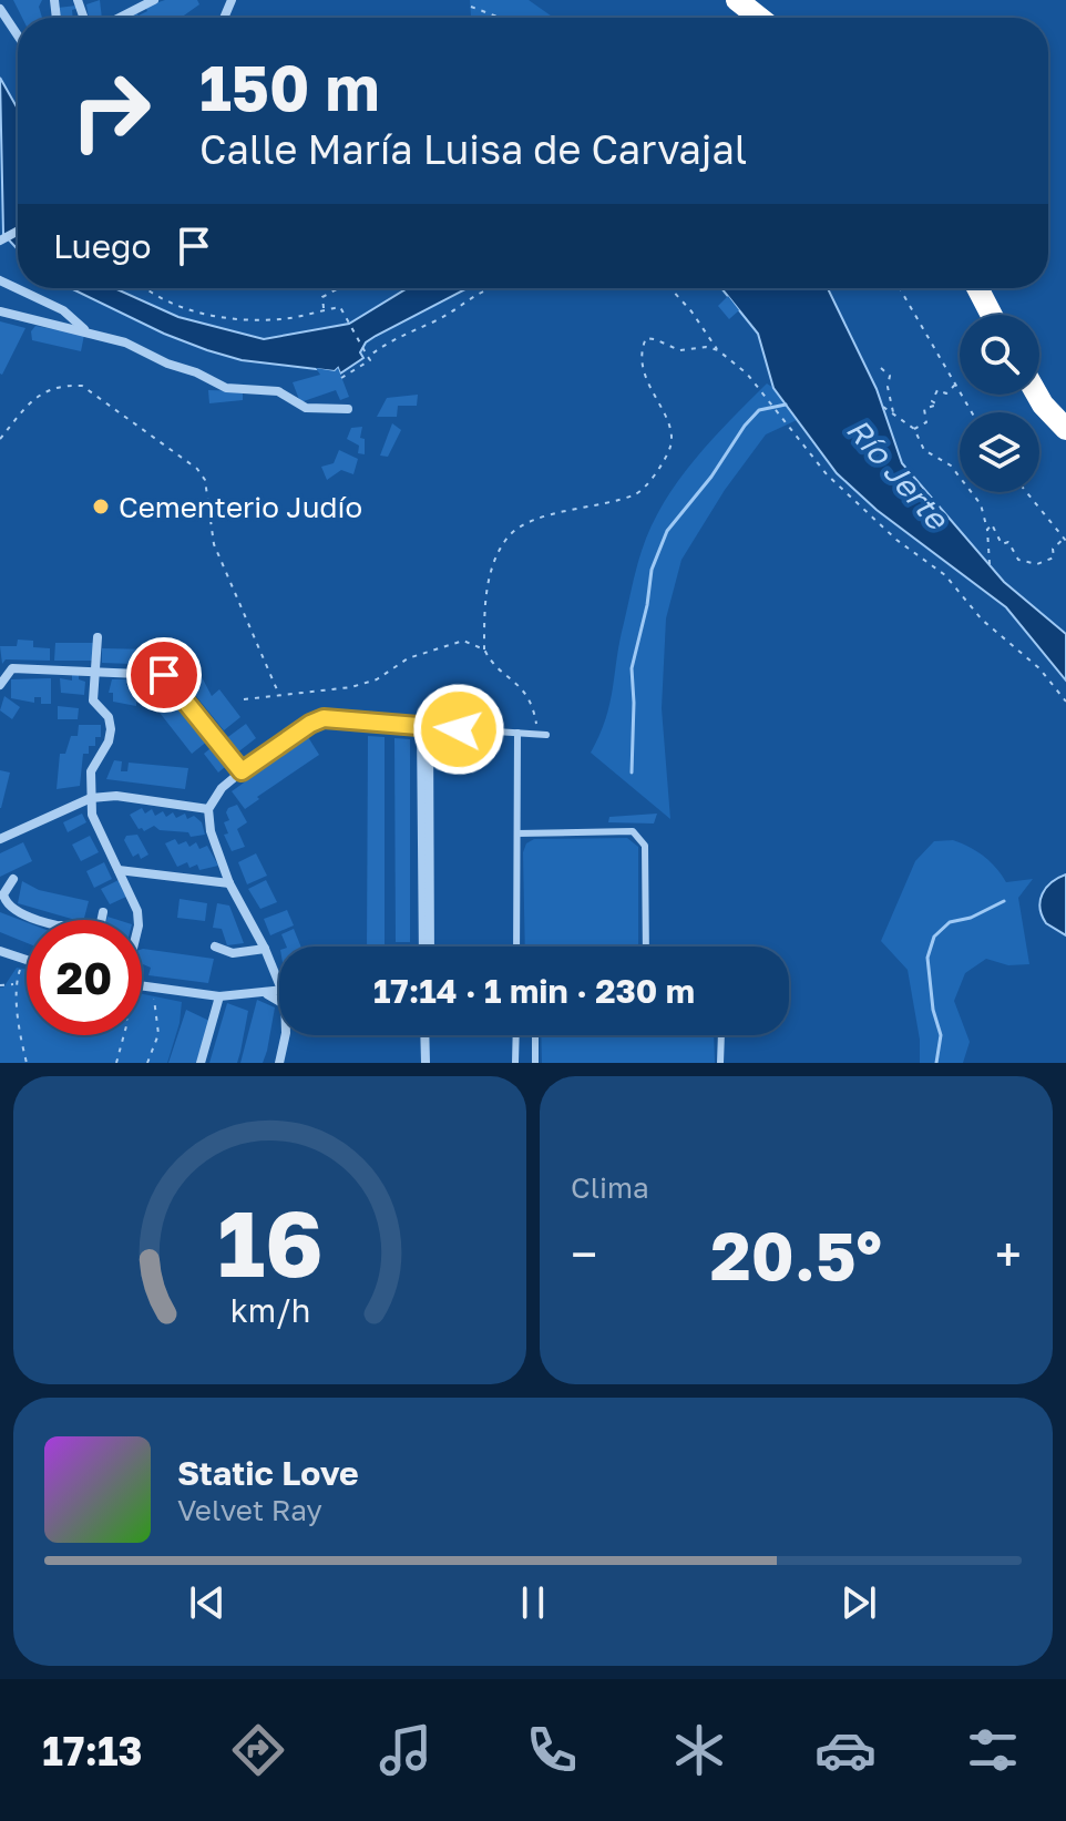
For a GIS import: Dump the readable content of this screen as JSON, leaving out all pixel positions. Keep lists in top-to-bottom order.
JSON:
{
  "water": ["Río Jerte"],
  "places": ["Cementerio Judío"],
  "page": {
    "turn": ["150 m", "Calle María Luisa de Carvajal"],
    "then": "Luego",
    "limit": "20",
    "trip": "17:14 · 1 min · 230 m",
    "tile": "Clima",
    "heat": ["−", "20.5°", "+"],
    "song": ["Static Love", "Velvet Ray"],
    "tabs": "17:13",
    "gauge": ["16", "km/h"]
  }
}
